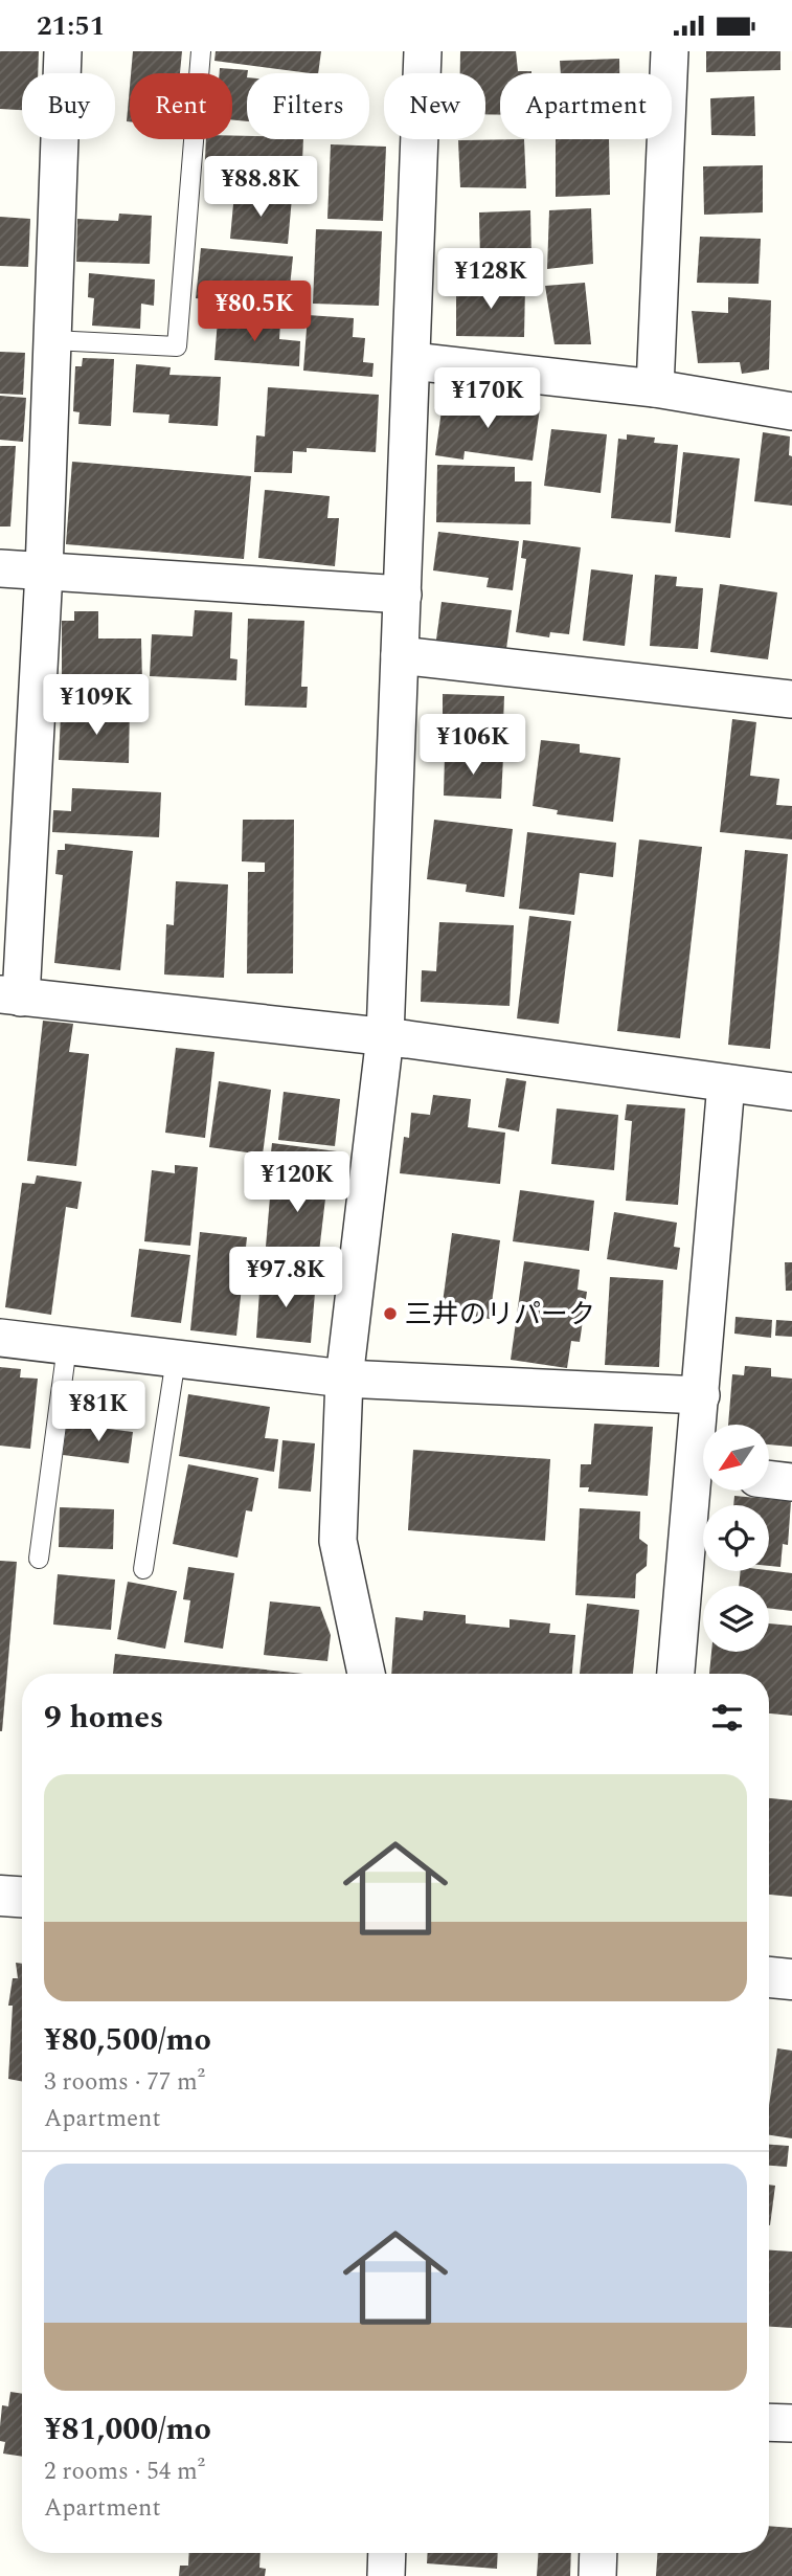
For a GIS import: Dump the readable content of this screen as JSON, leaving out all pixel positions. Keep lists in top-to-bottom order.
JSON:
{
  "places": ["三井のリパーク"],
  "north": "bottom left",
  "page": {
    "status": "21:51",
    "chip": [
      "Buy",
      "Rent",
      "Filters",
      "New",
      "Apartment"
    ],
    "price": [
      "¥88.8K",
      "¥128K",
      "¥80.5K",
      "¥170K",
      "¥109K",
      "¥106K",
      "¥120K",
      "¥97.8K",
      "¥81K"
    ],
    "heading": "9 homes",
    "list": [
      {
        "name": "¥80,500/mo",
        "note": "3 rooms · 77 m² · Apartment"
      },
      {
        "name": "¥81,000/mo",
        "note": "2 rooms · 54 m² · Apartment"
      }
    ]
  }
}
